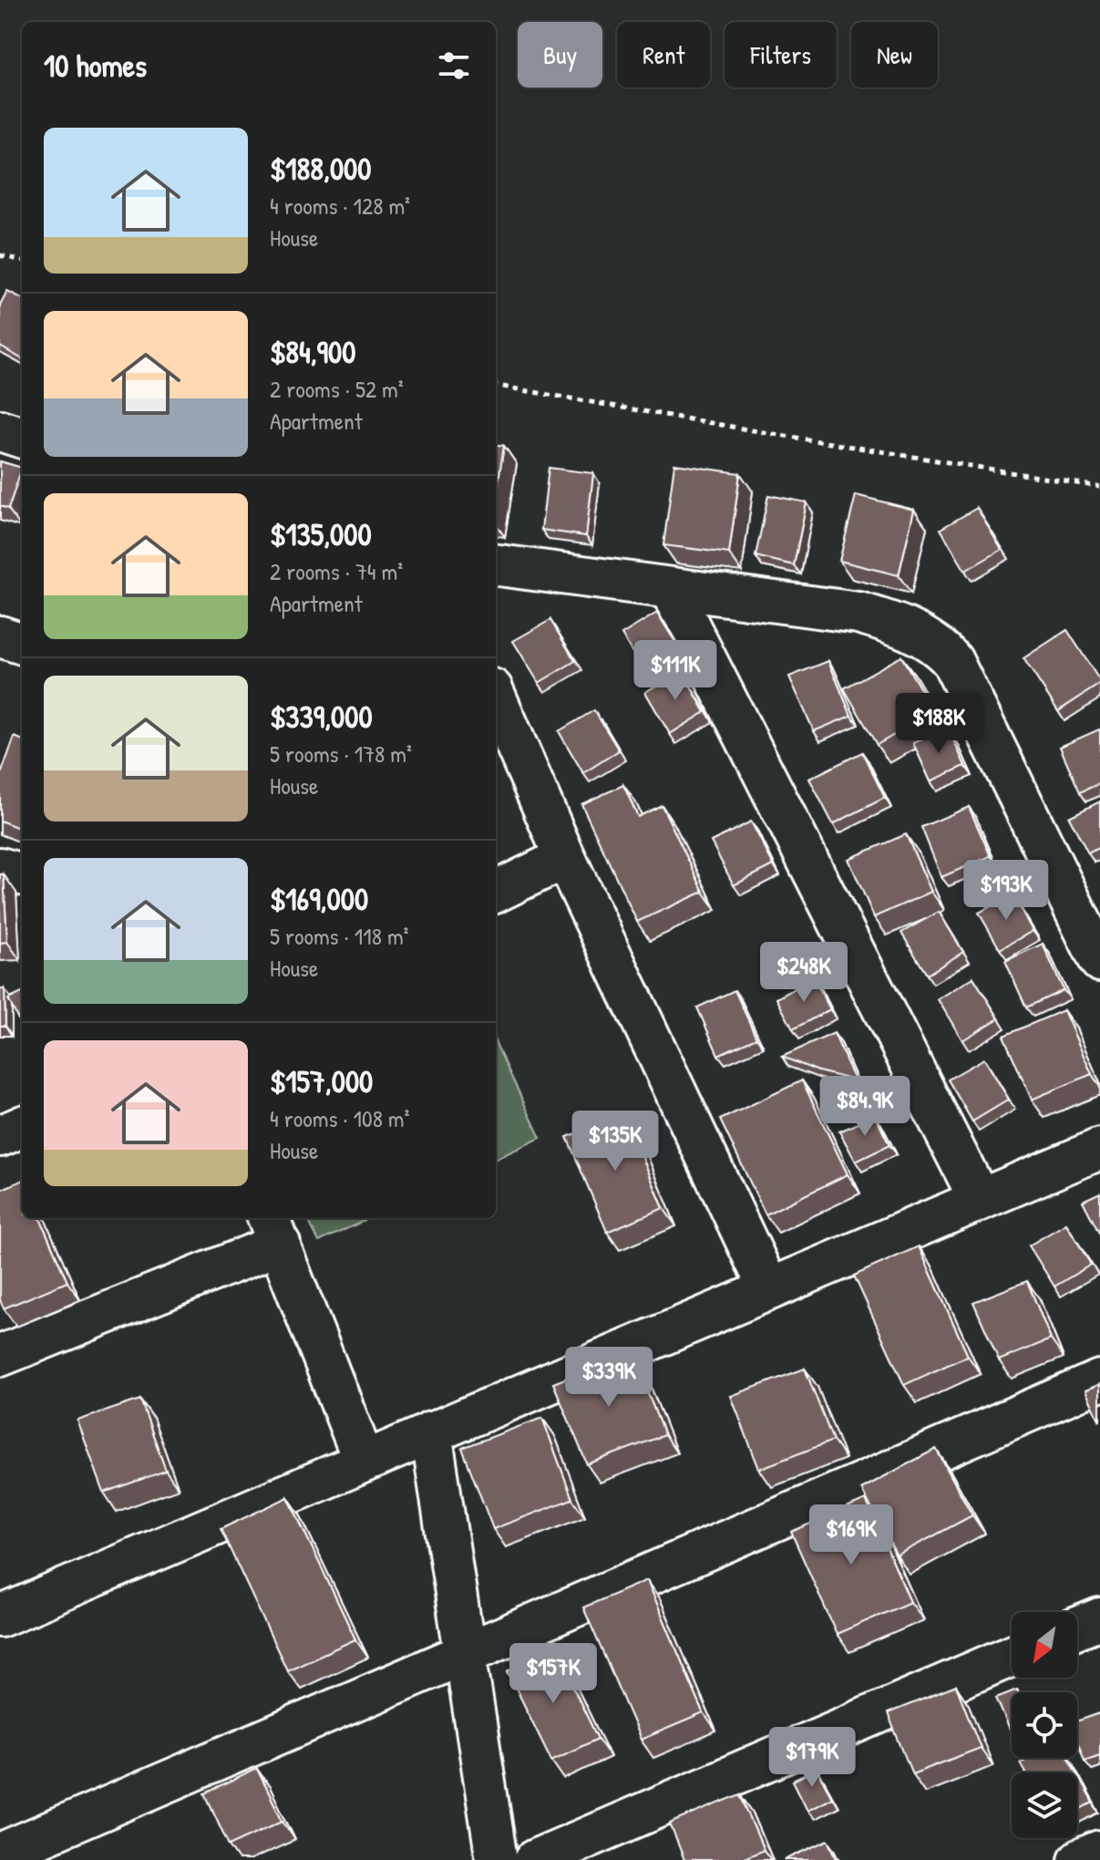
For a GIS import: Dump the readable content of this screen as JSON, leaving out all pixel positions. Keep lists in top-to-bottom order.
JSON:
{
  "north": "bottom left",
  "page": {
    "chip": [
      "Buy",
      "Rent",
      "Filters",
      "New"
    ],
    "heading": "10 homes",
    "list": [
      {
        "name": "$188,000",
        "note": "4 rooms · 128 m² · House"
      },
      {
        "name": "$84,900",
        "note": "2 rooms · 52 m² · Apartment"
      },
      {
        "name": "$135,000",
        "note": "2 rooms · 74 m² · Apartment"
      },
      {
        "name": "$339,000",
        "note": "5 rooms · 178 m² · House"
      },
      {
        "name": "$169,000",
        "note": "5 rooms · 118 m² · House"
      },
      {
        "name": "$157,000",
        "note": "4 rooms · 108 m² · House"
      }
    ],
    "price": [
      "$111K",
      "$188K",
      "$193K",
      "$248K",
      "$84.9K",
      "$135K",
      "$339K",
      "$169K",
      "$157K",
      "$179K"
    ]
  }
}
